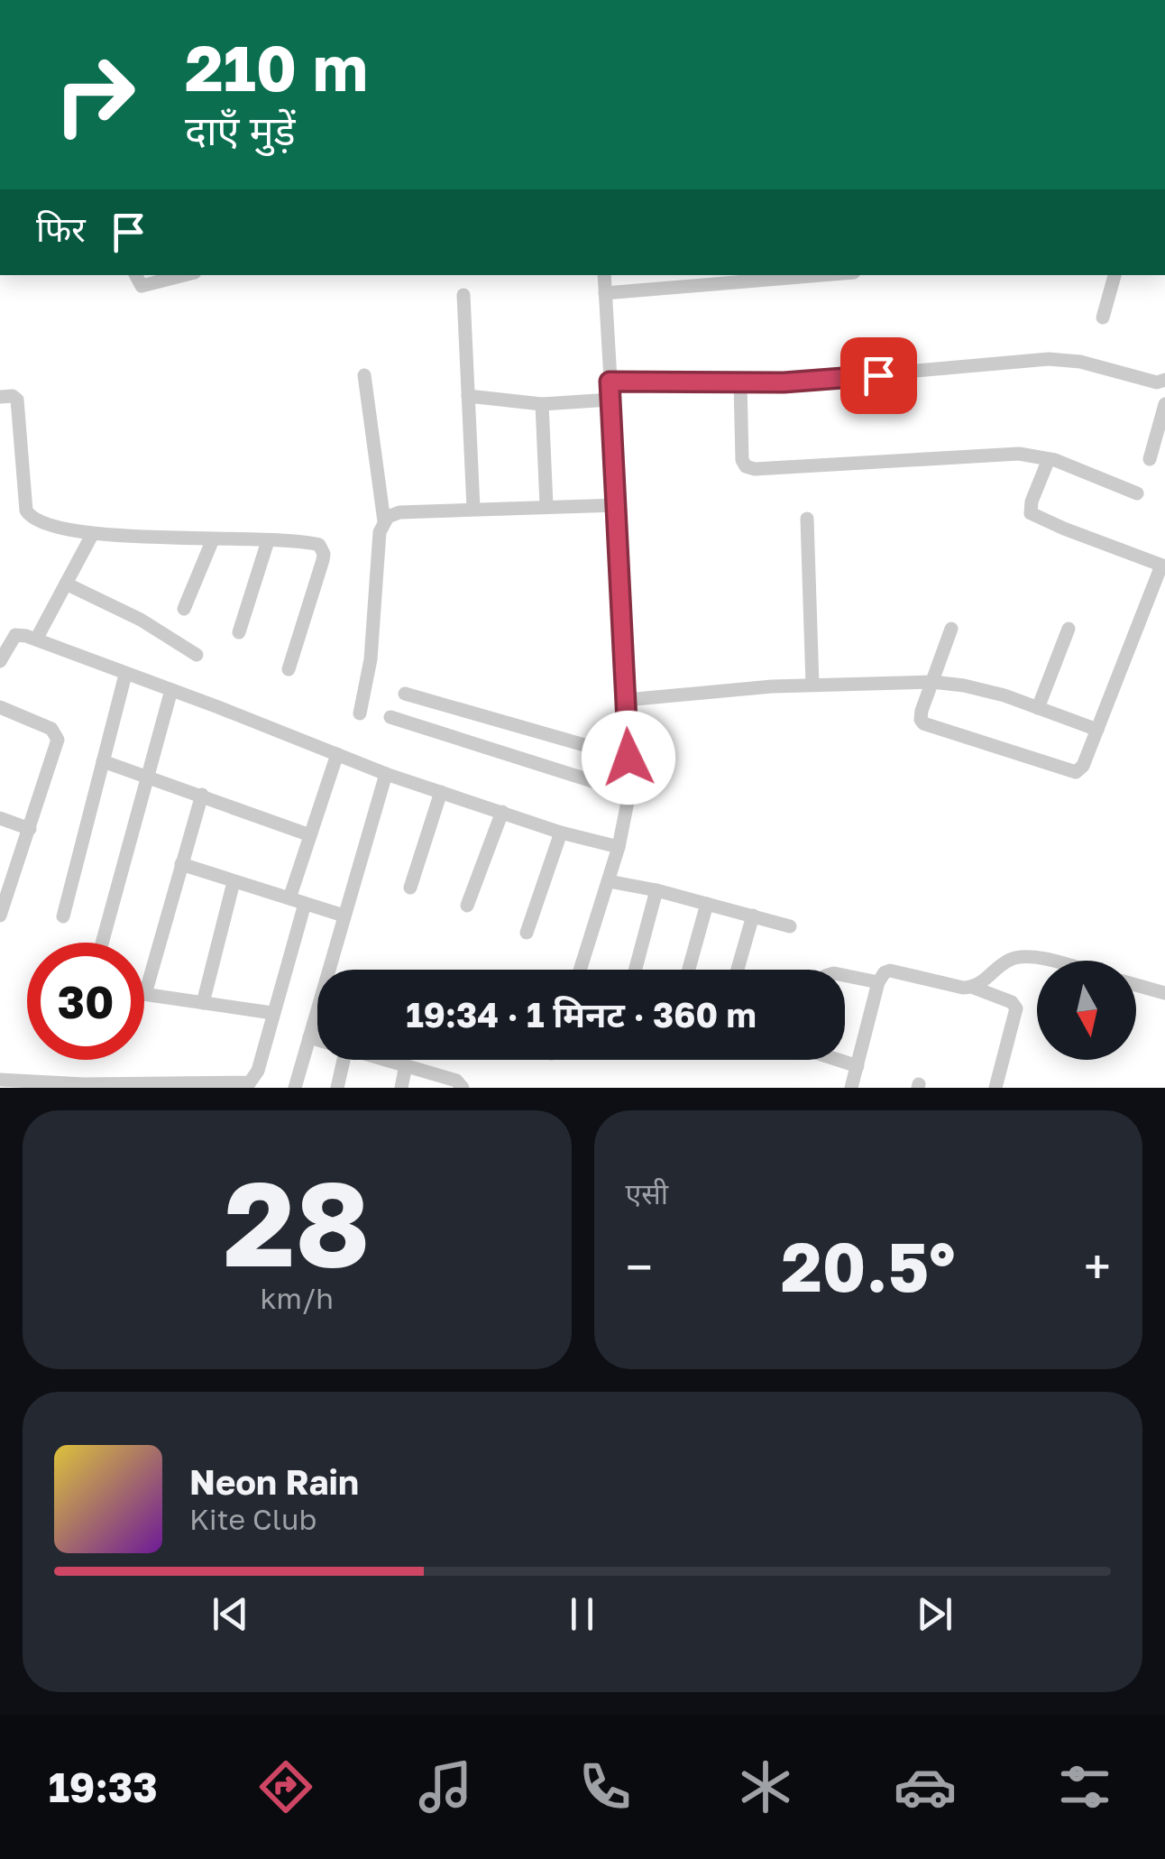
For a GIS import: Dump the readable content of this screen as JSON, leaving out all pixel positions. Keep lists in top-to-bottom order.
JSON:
{
  "north": "bottom",
  "page": {
    "turn": ["210 m", "दाएँ मुड़ें"],
    "then": "फिर",
    "limit": "30",
    "trip": "19:34 · 1 मिनट · 360 m",
    "tile": [
      ["28", "km/h"],
      "एसी"
    ],
    "heat": ["−", "20.5°", "+"],
    "song": ["Neon Rain", "Kite Club"],
    "tabs": "19:33"
  }
}
